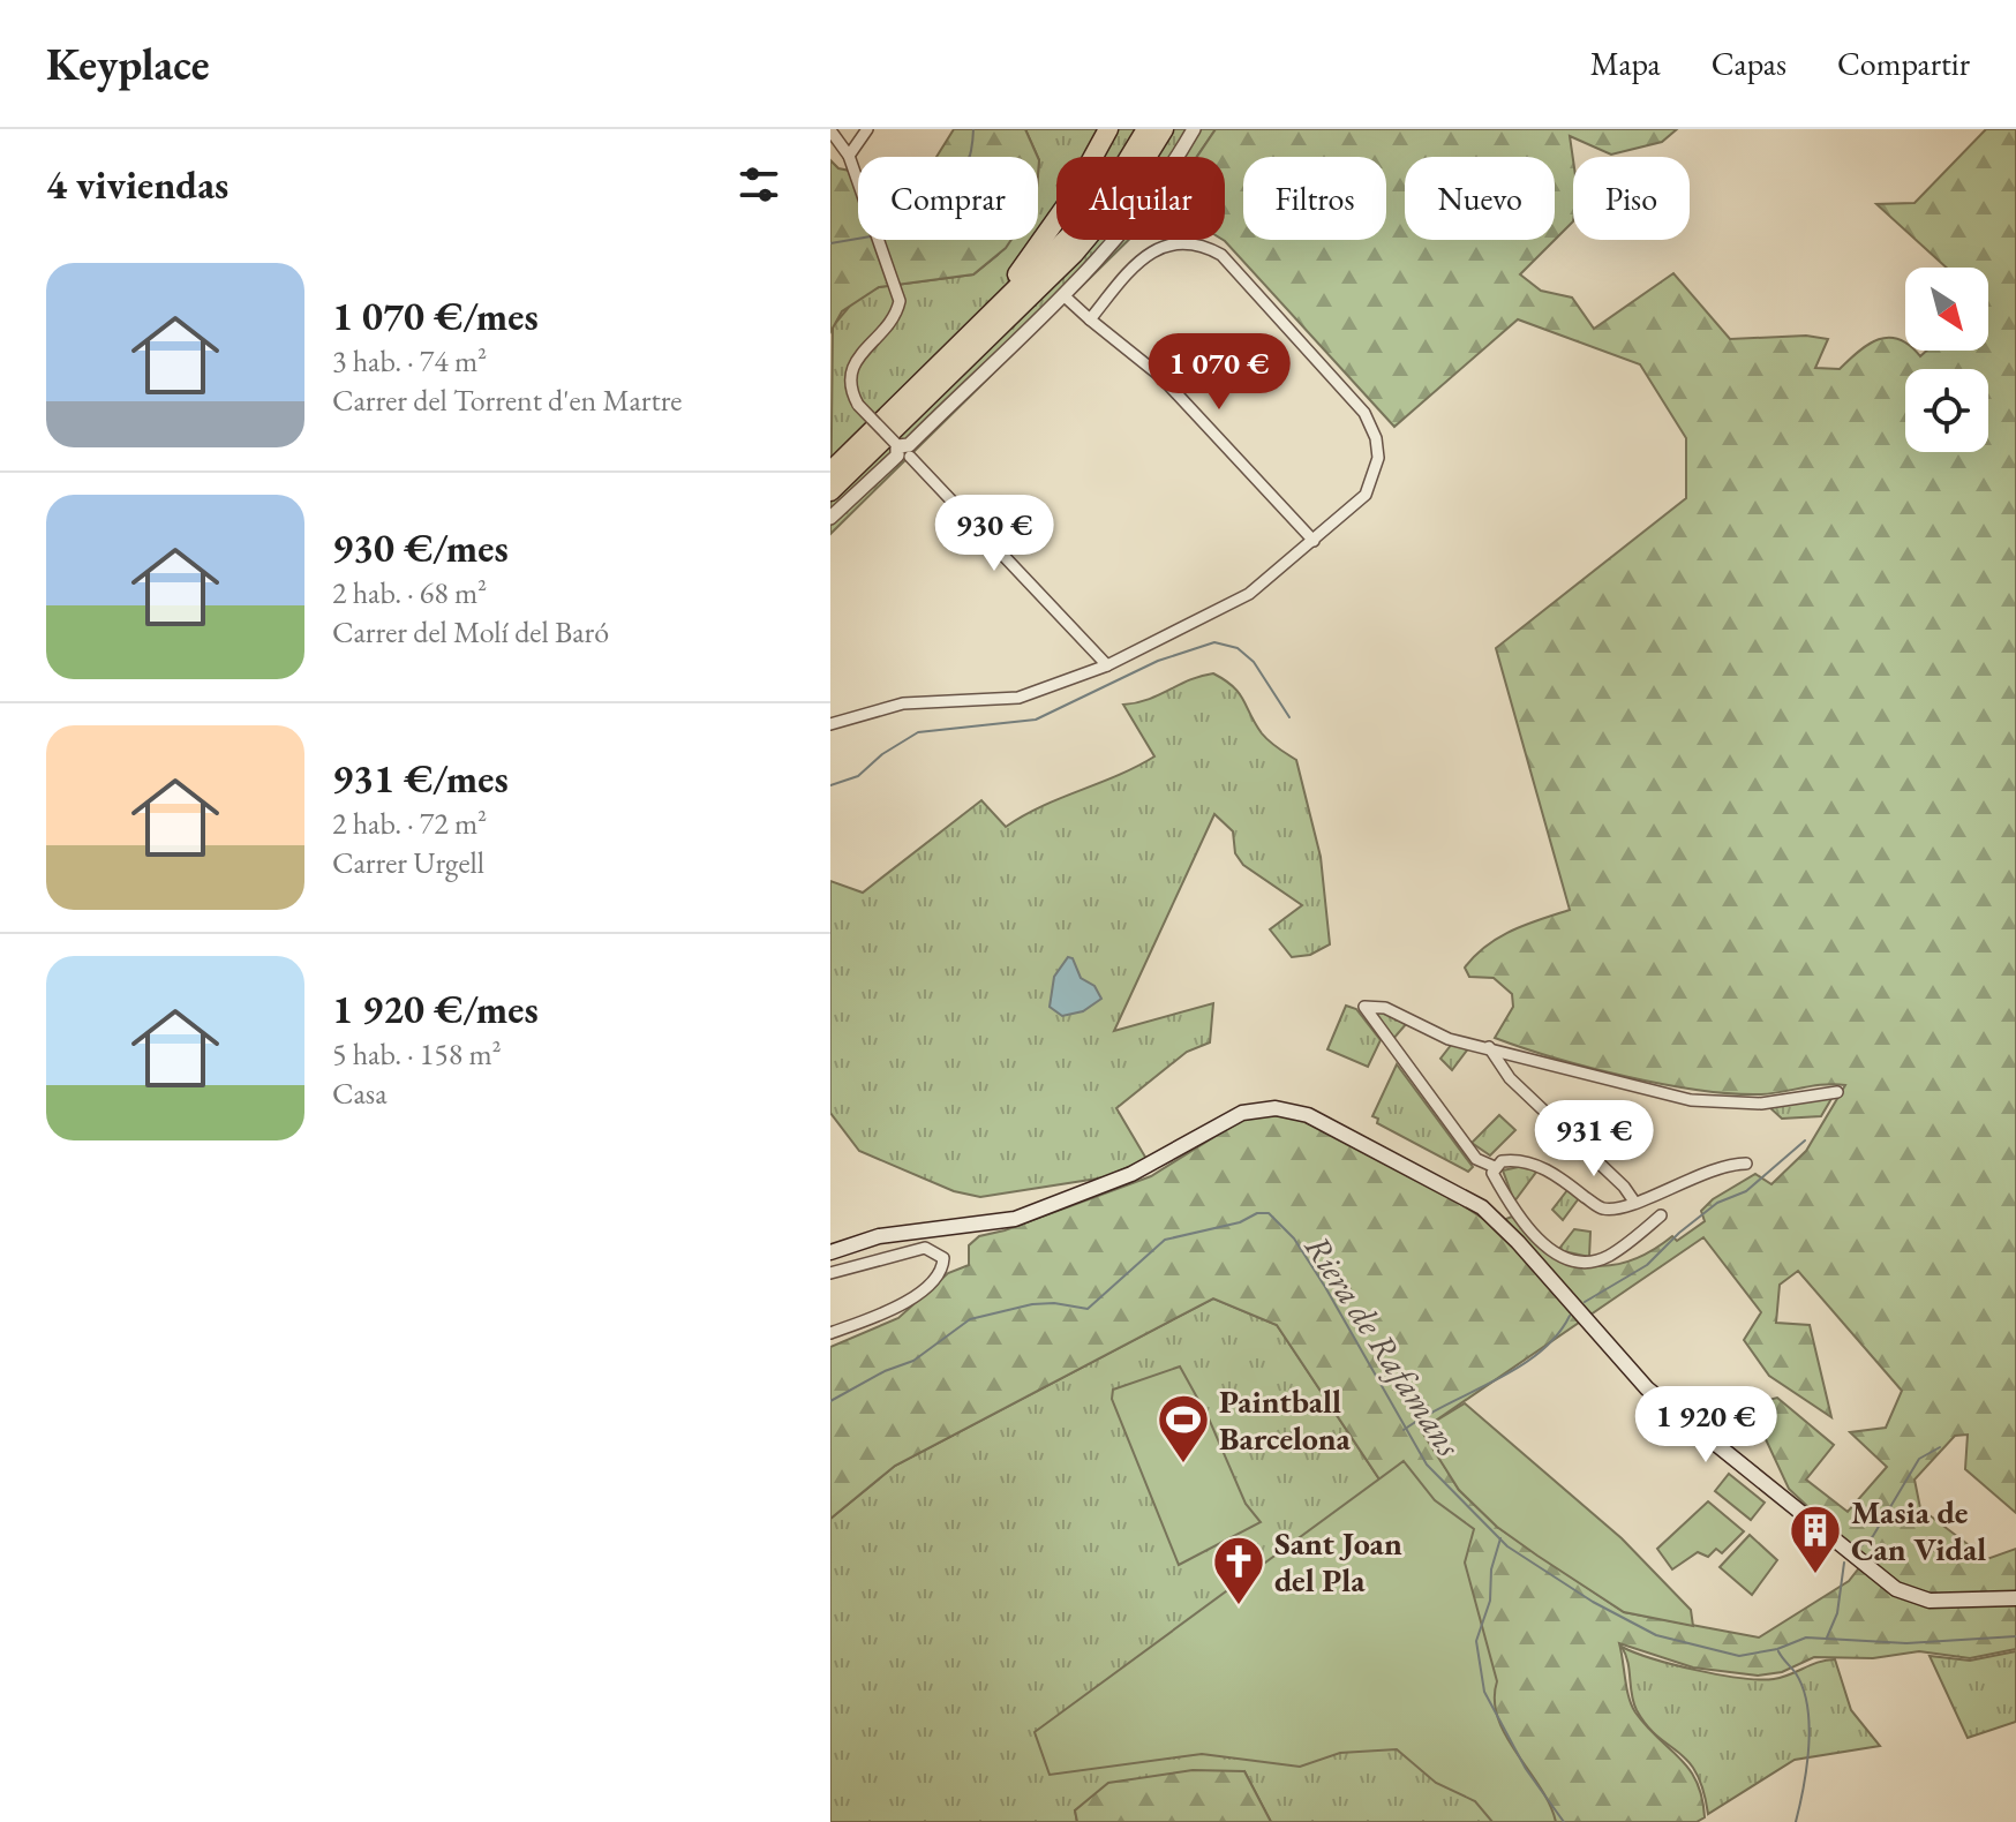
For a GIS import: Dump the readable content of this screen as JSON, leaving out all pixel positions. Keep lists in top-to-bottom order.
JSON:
{
  "water": ["Riera de Rafamans"],
  "places": {
    "sports": ["Paintball Barcelona"],
    "building": ["Masia de Can Vidal"],
    "church": ["Sant Joan del Pla"]
  },
  "north": "bottom right",
  "page": {
    "header": "Keyplace",
    "nav": ["Mapa", "Capas", "Compartir"],
    "heading": "4 viviendas",
    "chip": [
      "Comprar",
      "Alquilar",
      "Filtros",
      "Nuevo",
      "Piso"
    ],
    "list": [
      {
        "name": "1 070 €/mes",
        "note": "3 hab. · 74 m² · Carrer del Torrent d'en Martre"
      },
      {
        "name": "930 €/mes",
        "note": "2 hab. · 68 m² · Carrer del Molí del Baró"
      },
      {
        "name": "931 €/mes",
        "note": "2 hab. · 72 m² · Carrer Urgell"
      },
      {
        "name": "1 920 €/mes",
        "note": "5 hab. · 158 m² · Casa"
      }
    ],
    "price": [
      "1 070 €",
      "930 €",
      "931 €",
      "1 920 €"
    ]
  }
}
